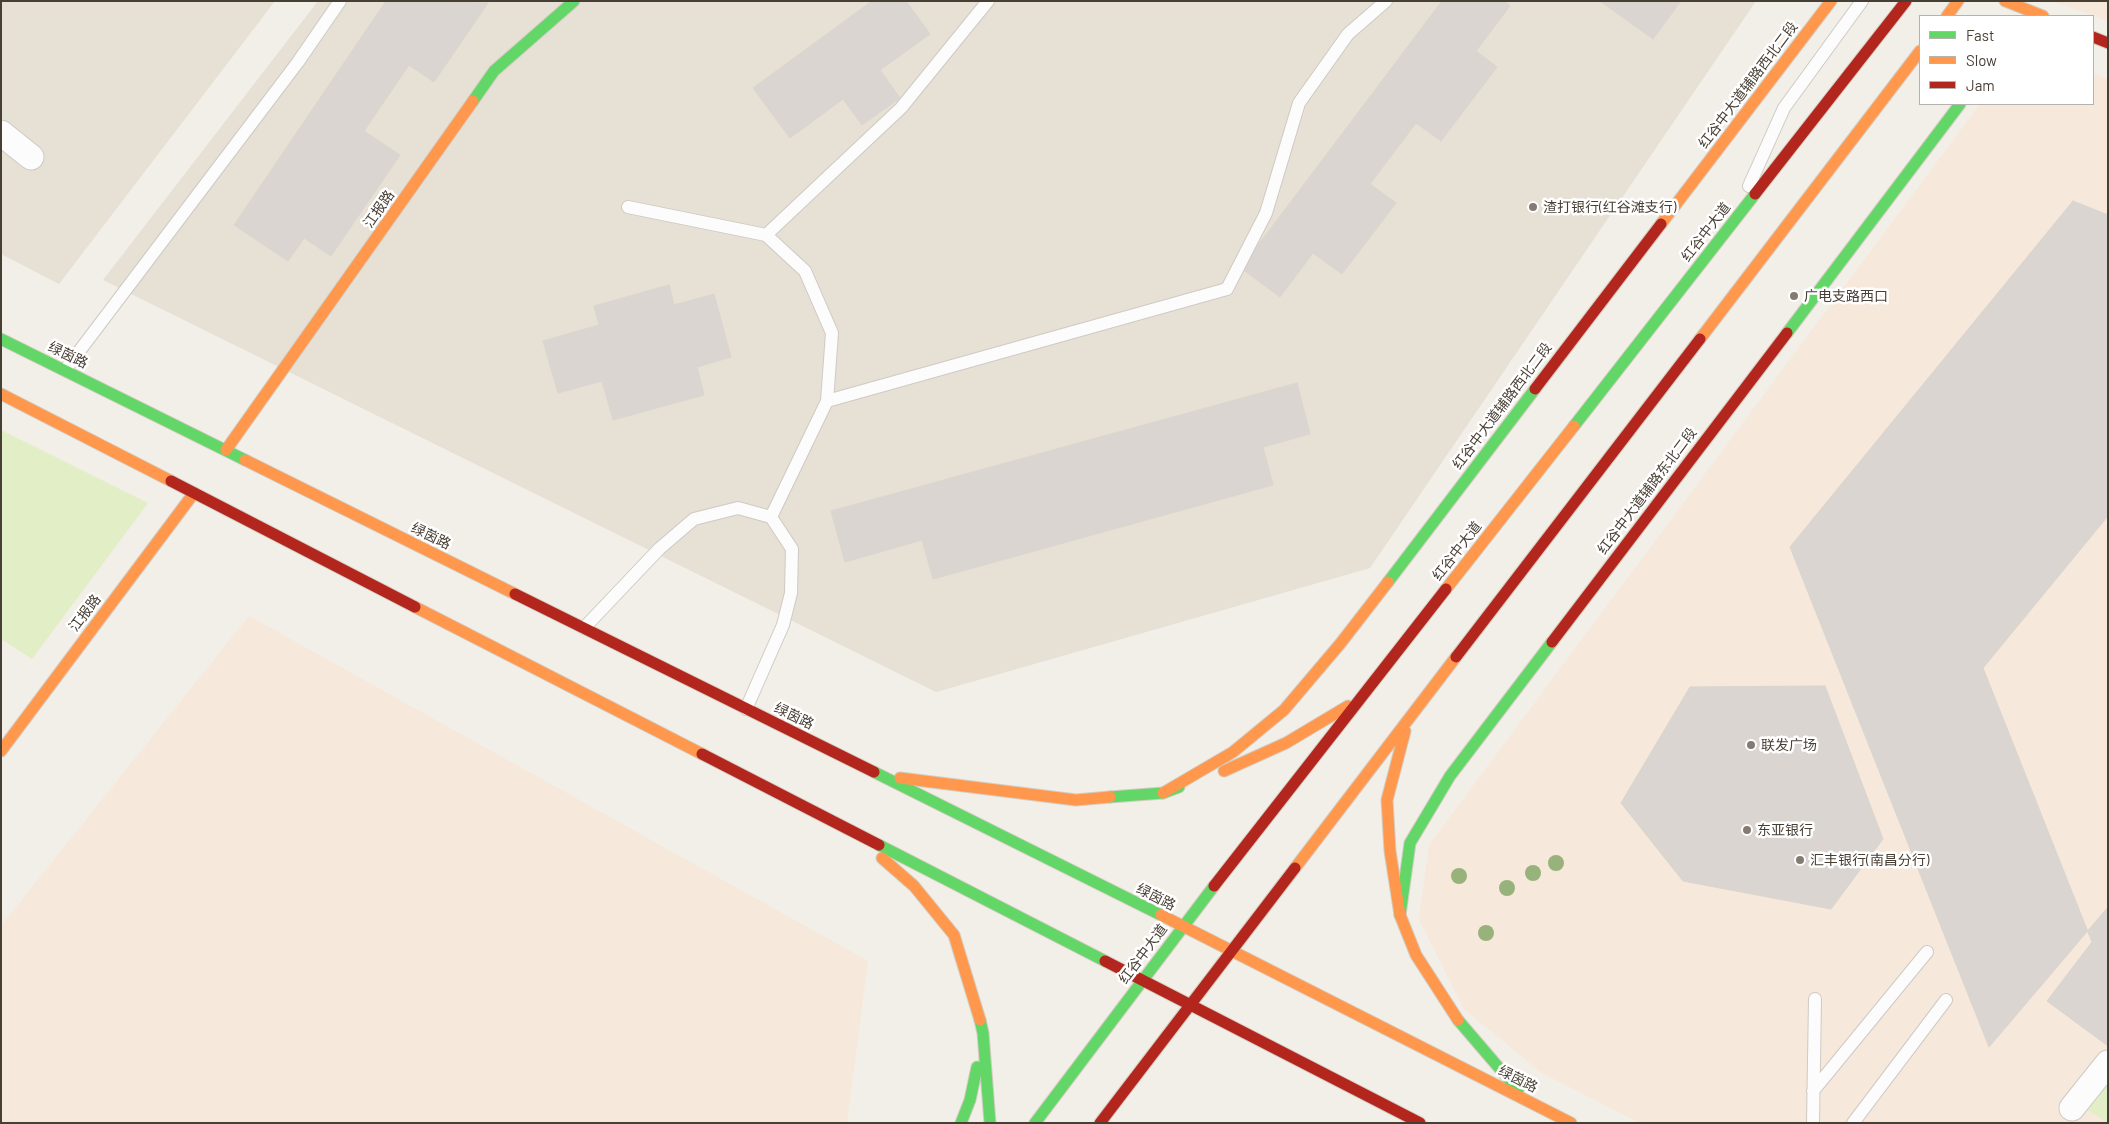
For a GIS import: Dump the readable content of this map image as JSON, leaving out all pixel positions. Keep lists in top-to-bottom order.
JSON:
{
  "streets": {
    "main road": [
      "红谷中大道辅路西北二段",
      "江报路",
      "红谷中大道",
      "绿茵路",
      "红谷中大道辅路东北二段"
    ]
  },
  "crossings": [
    ["江报路", "绿茵路"],
    ["红谷中大道", "绿茵路"]
  ],
  "places": [
    "渣打银行(红谷滩支行)",
    "广电支路西口",
    "联发广场",
    "东亚银行",
    "汇丰银行(南昌分行)"
  ],
  "legend": ["Fast", "Slow", "Jam"]
}
